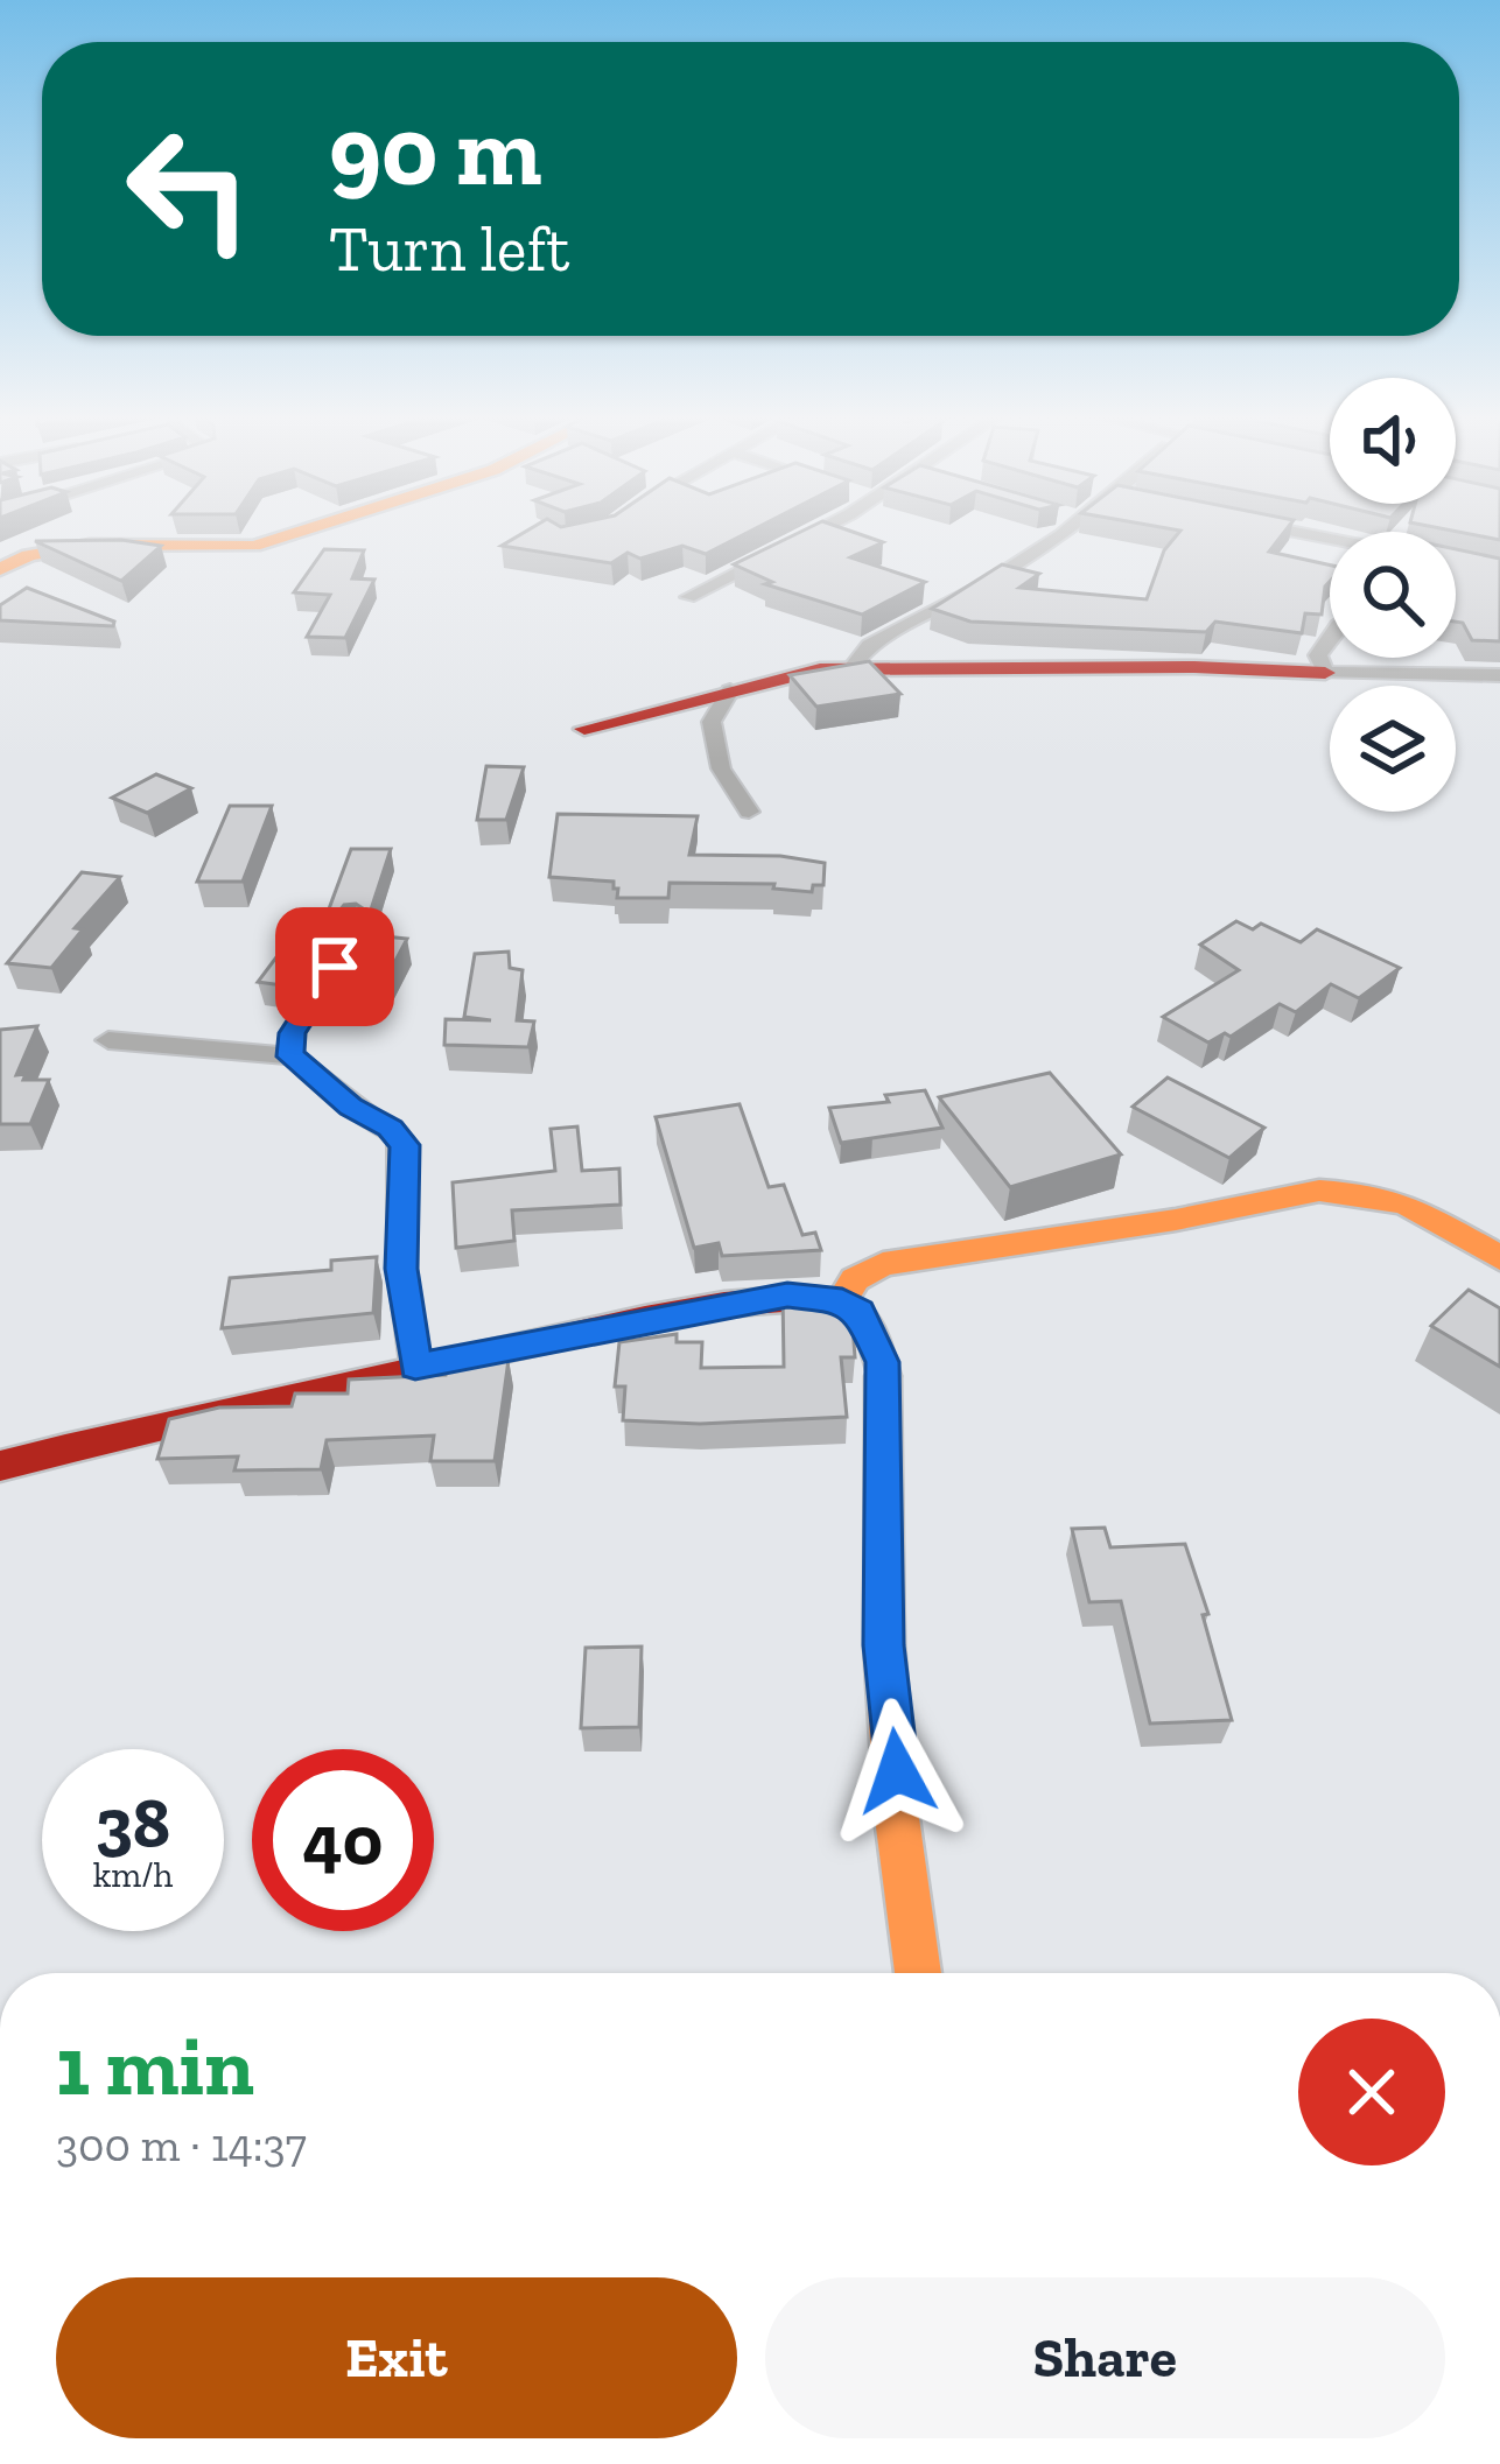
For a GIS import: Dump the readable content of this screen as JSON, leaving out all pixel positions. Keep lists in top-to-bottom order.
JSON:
{
  "page": {
    "turn": ["90 m", "Turn left"],
    "speed": "38 km/h",
    "limit": "40",
    "heading": ["1 min", "300 m · 14:37"],
    "buttons": ["Exit", "Share"]
  }
}
